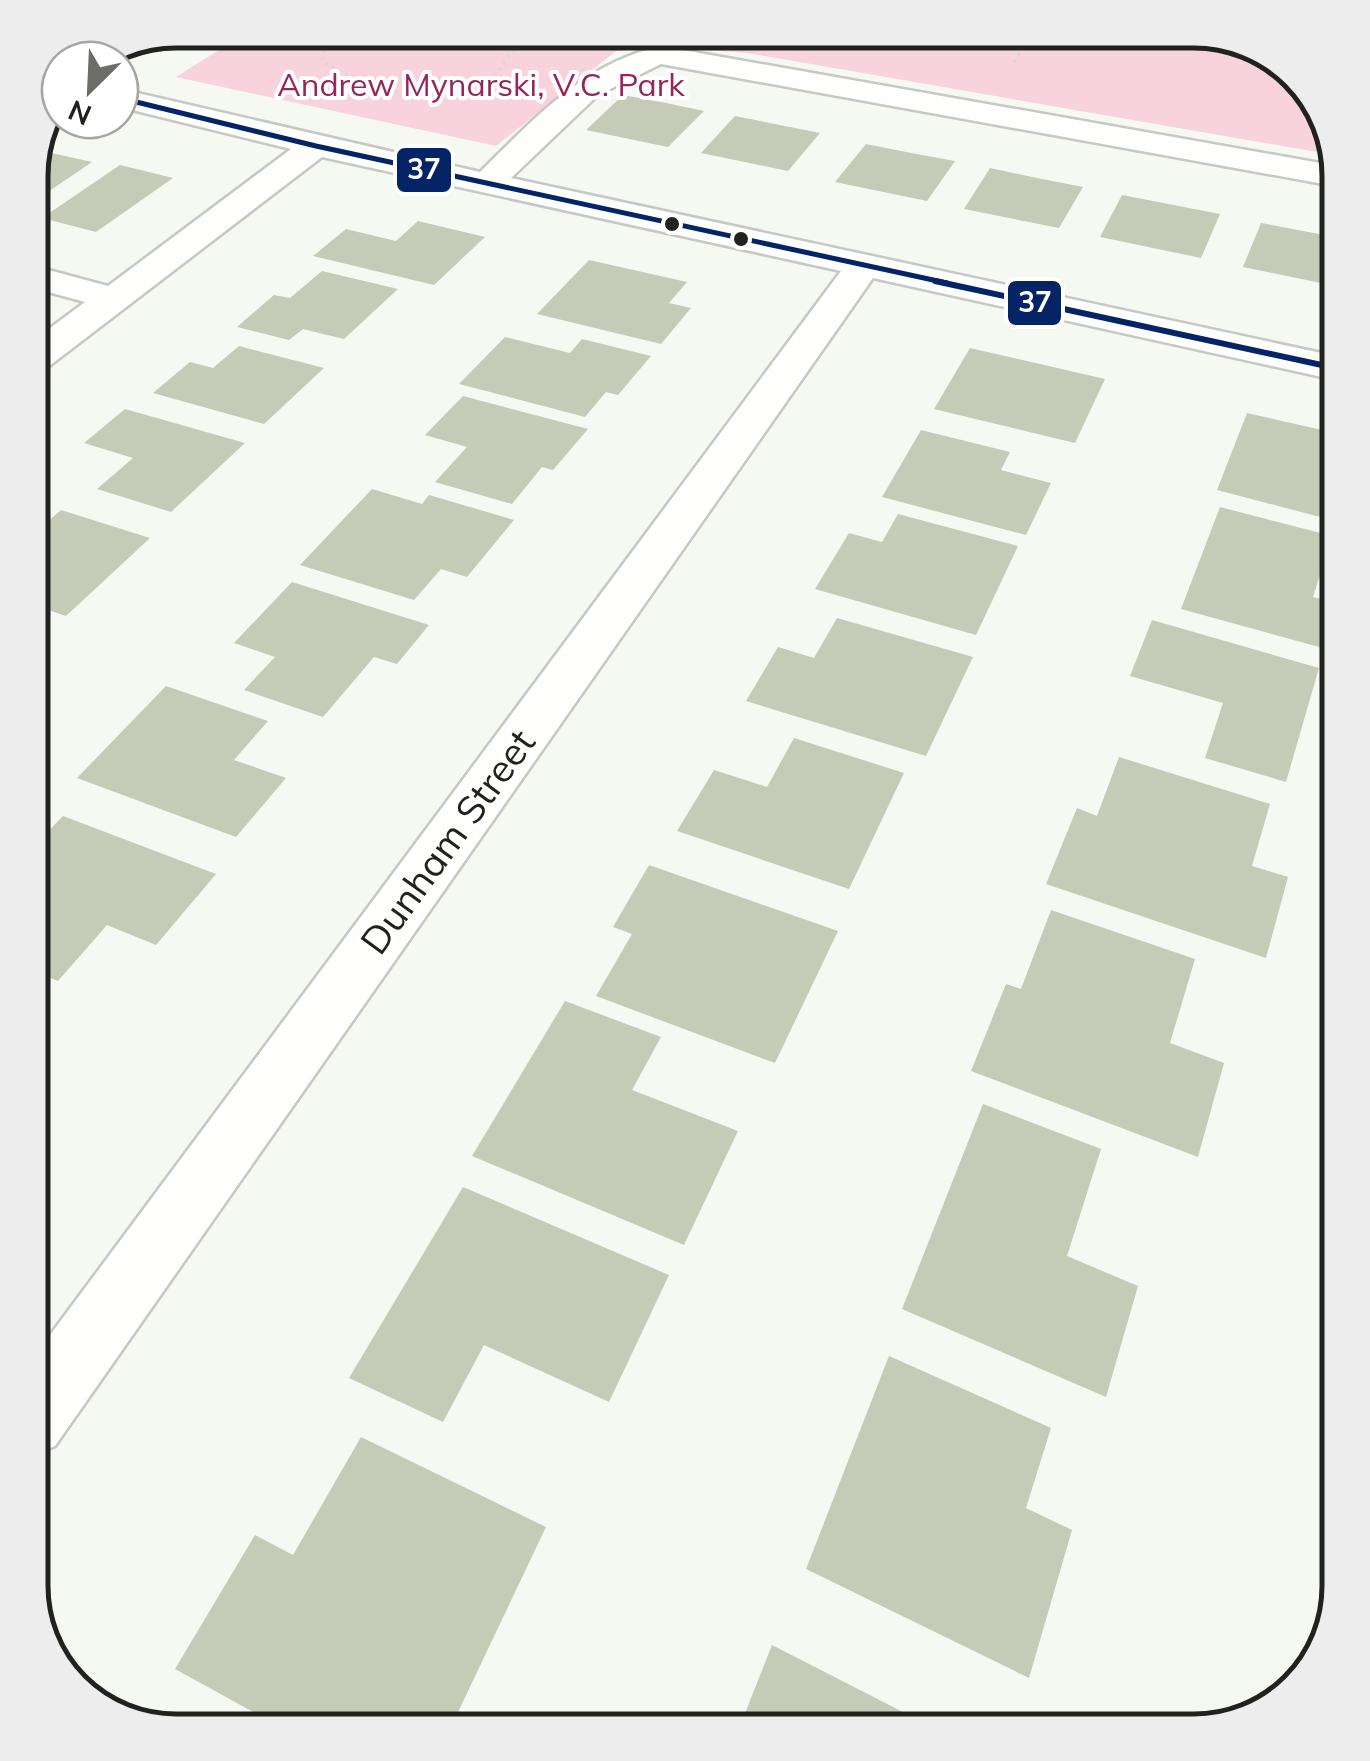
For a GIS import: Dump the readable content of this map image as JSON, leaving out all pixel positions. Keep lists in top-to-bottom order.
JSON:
{
  "streets": {
    "street": ["Dunham Street"]
  },
  "parks": ["Andrew Mynarski, V.C. Park"],
  "lines": ["transit line 37"],
  "north": "bottom left"
}
